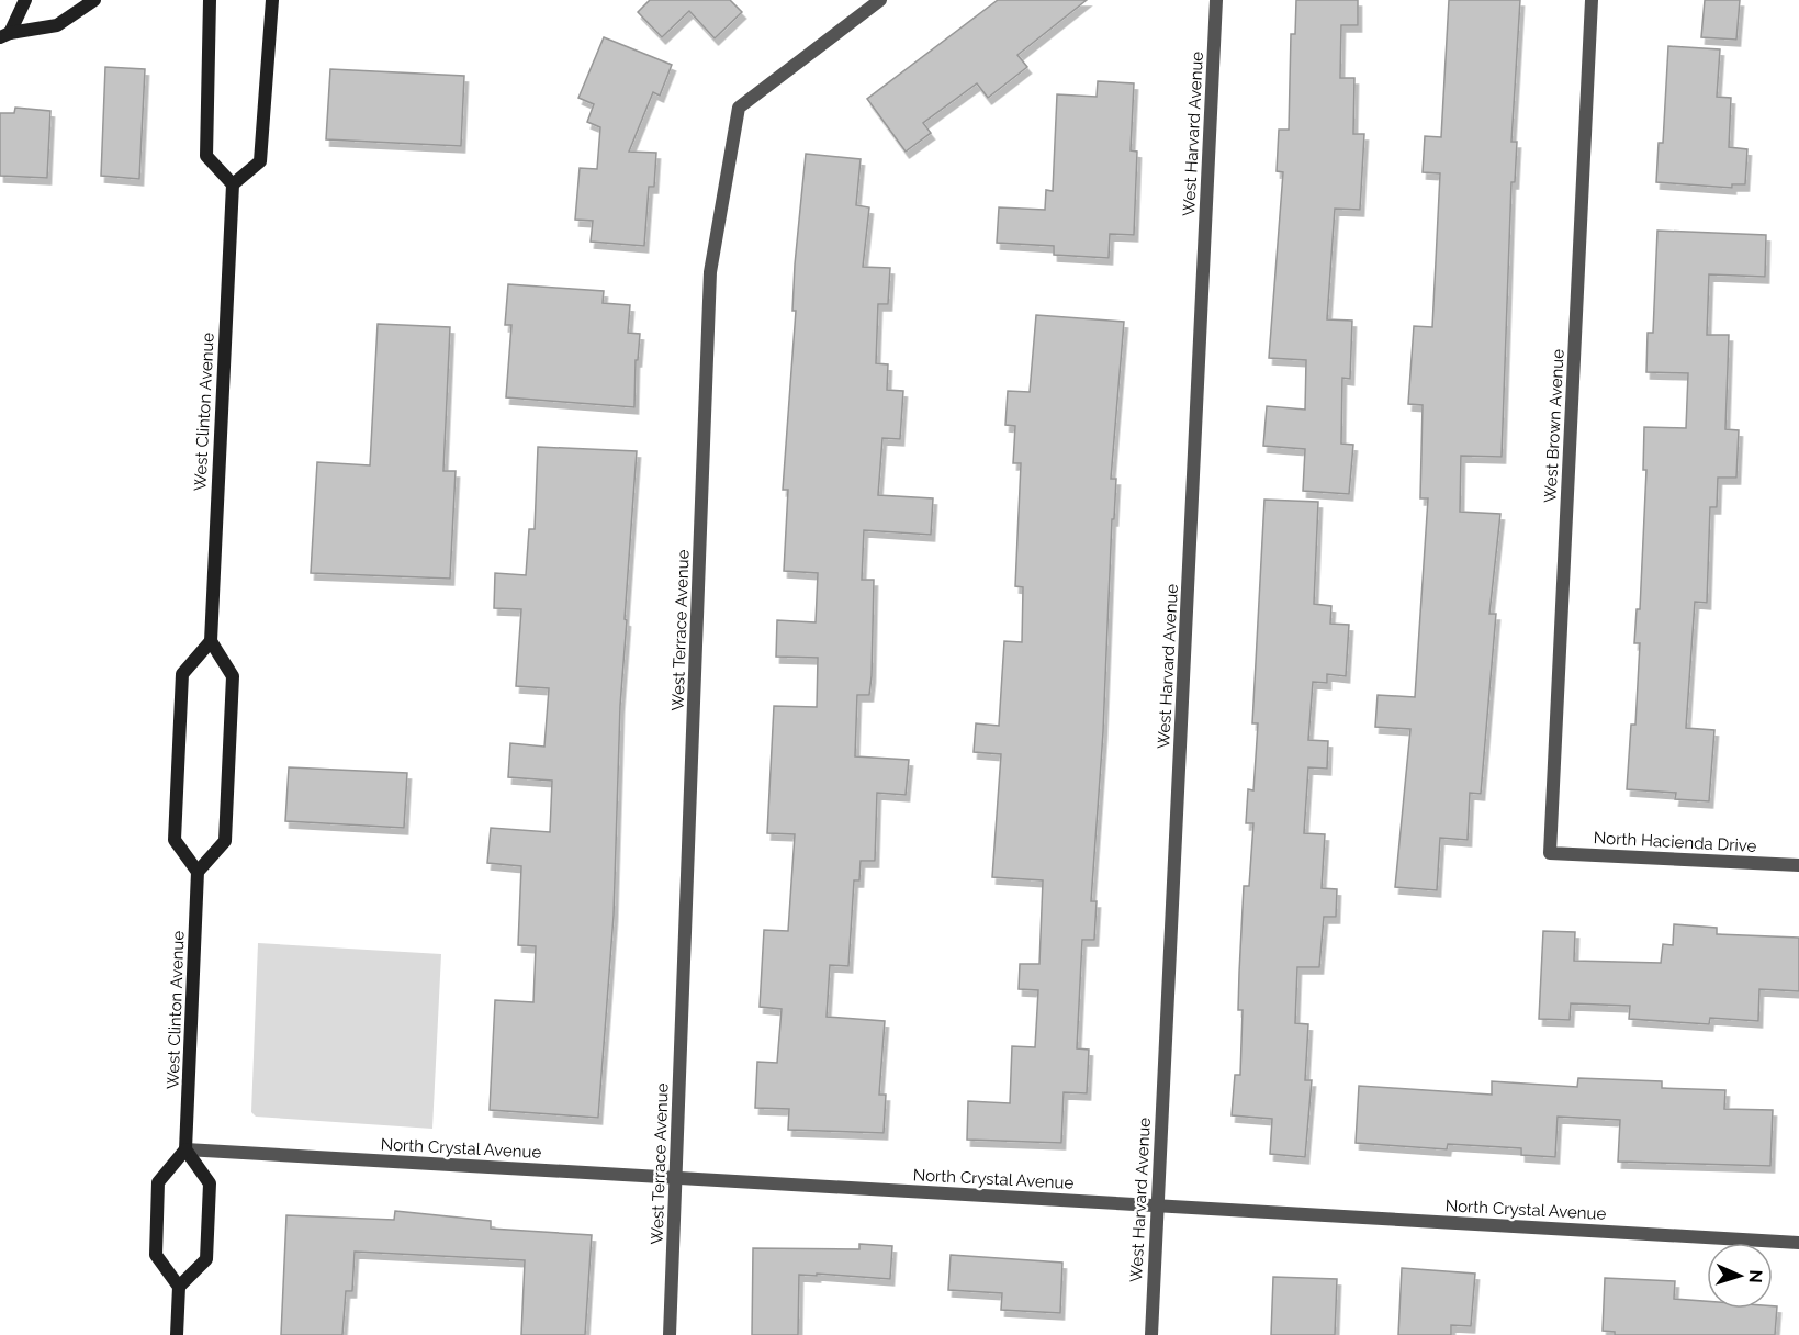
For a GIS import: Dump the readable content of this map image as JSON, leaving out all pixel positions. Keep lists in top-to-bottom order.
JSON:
{
  "streets": {
    "main road": ["West Clinton Avenue"],
    "street": [
      "West Harvard Avenue",
      "West Brown Avenue",
      "West Terrace Avenue",
      "North Hacienda Drive",
      "North Crystal Avenue"
    ]
  },
  "crossings": [
    ["West Harvard Avenue", "North Crystal Avenue"],
    ["West Clinton Avenue", "North Crystal Avenue"],
    ["West Brown Avenue", "North Hacienda Drive"],
    ["West Terrace Avenue", "North Crystal Avenue"]
  ],
  "north": "right"
}
